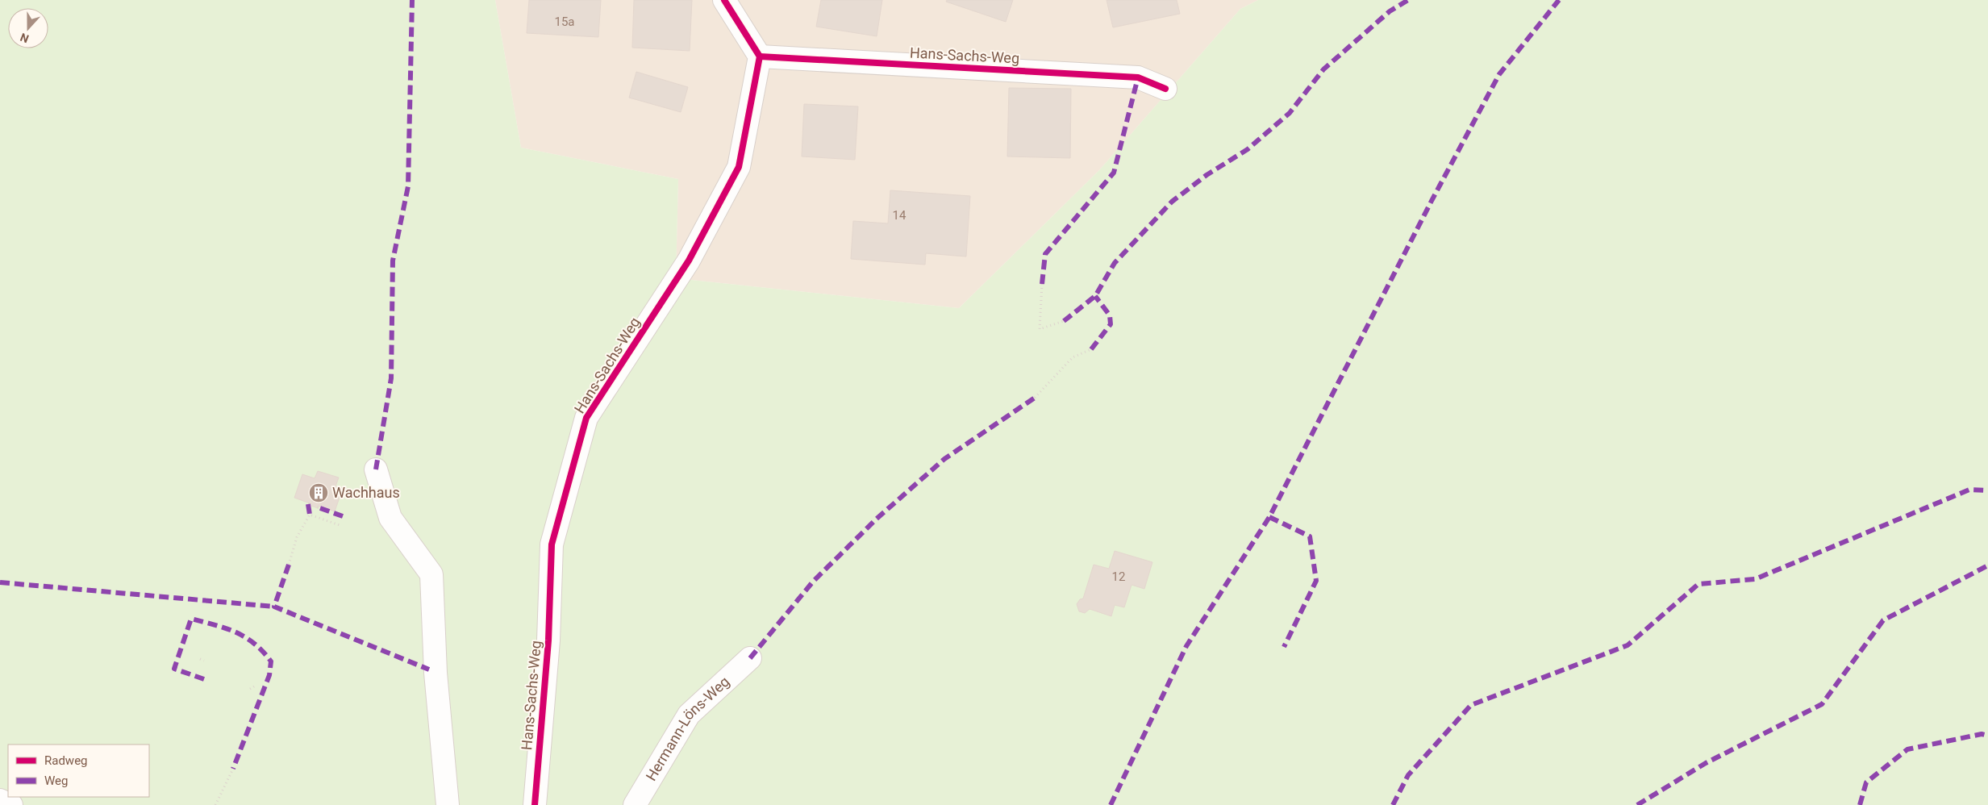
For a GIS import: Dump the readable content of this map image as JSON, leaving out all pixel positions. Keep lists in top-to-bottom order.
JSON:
{
  "streets": {
    "street": ["Hans-Sachs-Weg", "Hermann-Löns-Weg"]
  },
  "places": {
    "building": ["Wachhaus"]
  },
  "house_numbers": ["15a", "14", "12"],
  "legend": ["Radweg", "Weg"],
  "north": "bottom"
}
